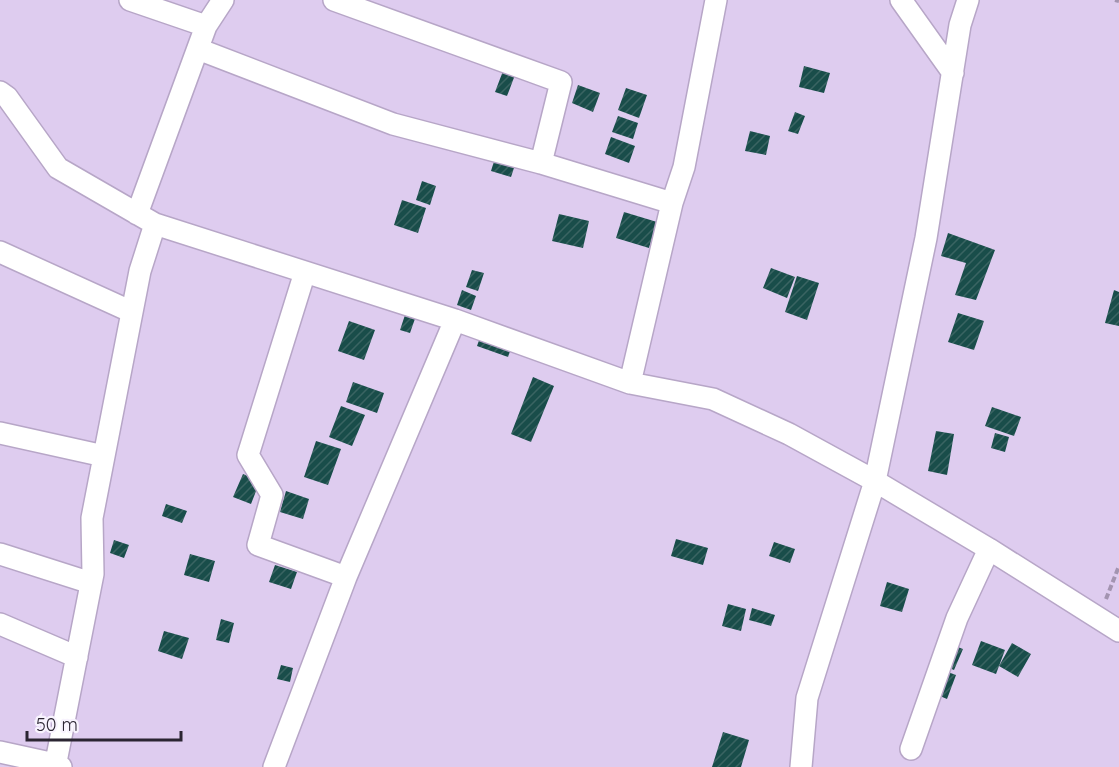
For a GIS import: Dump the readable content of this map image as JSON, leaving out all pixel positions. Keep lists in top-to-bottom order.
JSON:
{
  "scale_bar": "50 m"
}
